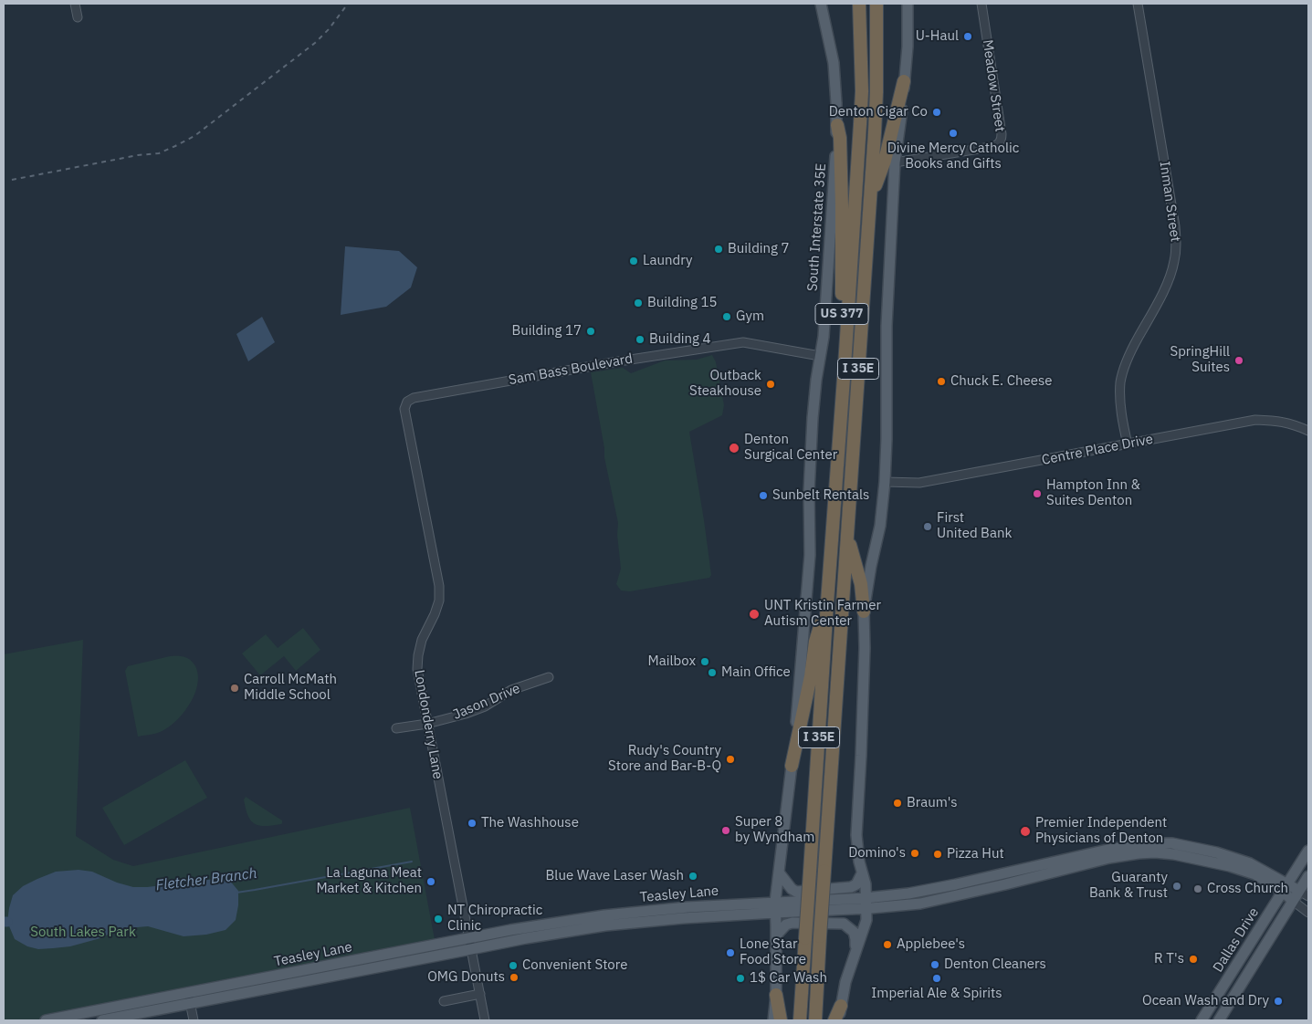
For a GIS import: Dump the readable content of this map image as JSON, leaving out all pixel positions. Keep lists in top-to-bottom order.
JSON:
{
  "streets": {
    "highway": ["US 377", "I 35E"],
    "main road": ["South Interstate 35E", "Teasley Lane", "Dallas Drive"],
    "street": [
      "Meadow Street",
      "Inman Street",
      "Sam Bass Boulevard",
      "Centre Place Drive",
      "Jason Drive",
      "Londonderry Lane"
    ]
  },
  "crossings": [
    ["Inman Street", "Centre Place Drive"],
    ["South Interstate 35E", "US 377"],
    ["South Interstate 35E", "Sam Bass Boulevard"],
    ["South Interstate 35E", "Teasley Lane"],
    ["US 377", "I 35E"],
    ["Sam Bass Boulevard", "Londonderry Lane"],
    ["Jason Drive", "Londonderry Lane"],
    ["Londonderry Lane", "Teasley Lane"],
    ["Teasley Lane", "Dallas Drive"]
  ],
  "water": ["Fletcher Branch"],
  "parks": ["South Lakes Park"],
  "places": [
    "U-Haul",
    "Denton Cigar Co",
    "Divine Mercy Catholic Books and Gifts",
    "Building 7",
    "Laundry",
    "Building 15",
    "Gym",
    "Building 17",
    "Building 4",
    "SpringHill Suites",
    "Chuck E. Cheese",
    "Outback Steakhouse",
    "Denton Surgical Center",
    "Hampton Inn & Suites Denton",
    "Sunbelt Rentals",
    "First United Bank",
    "UNT Kristin Farmer Autism Center",
    "Mailbox",
    "Main Office",
    "Carroll McMath Middle School",
    "Rudy's Country Store and Bar-B-Q",
    "Braum's",
    "The Washhouse",
    "Super 8 by Wyndham",
    "Premier Independent Physicians of Denton",
    "Domino's",
    "Pizza Hut",
    "Blue Wave Laser Wash",
    "La Laguna Meat Market & Kitchen",
    "Guaranty Bank & Trust",
    "Cross Church",
    "NT Chiropractic Clinic",
    "Applebee's",
    "Lone Star Food Store",
    "R T's",
    "Denton Cleaners",
    "Convenient Store",
    "OMG Donuts",
    "1$ Car Wash",
    "Imperial Ale & Spirits",
    "Ocean Wash and Dry"
  ]
}
